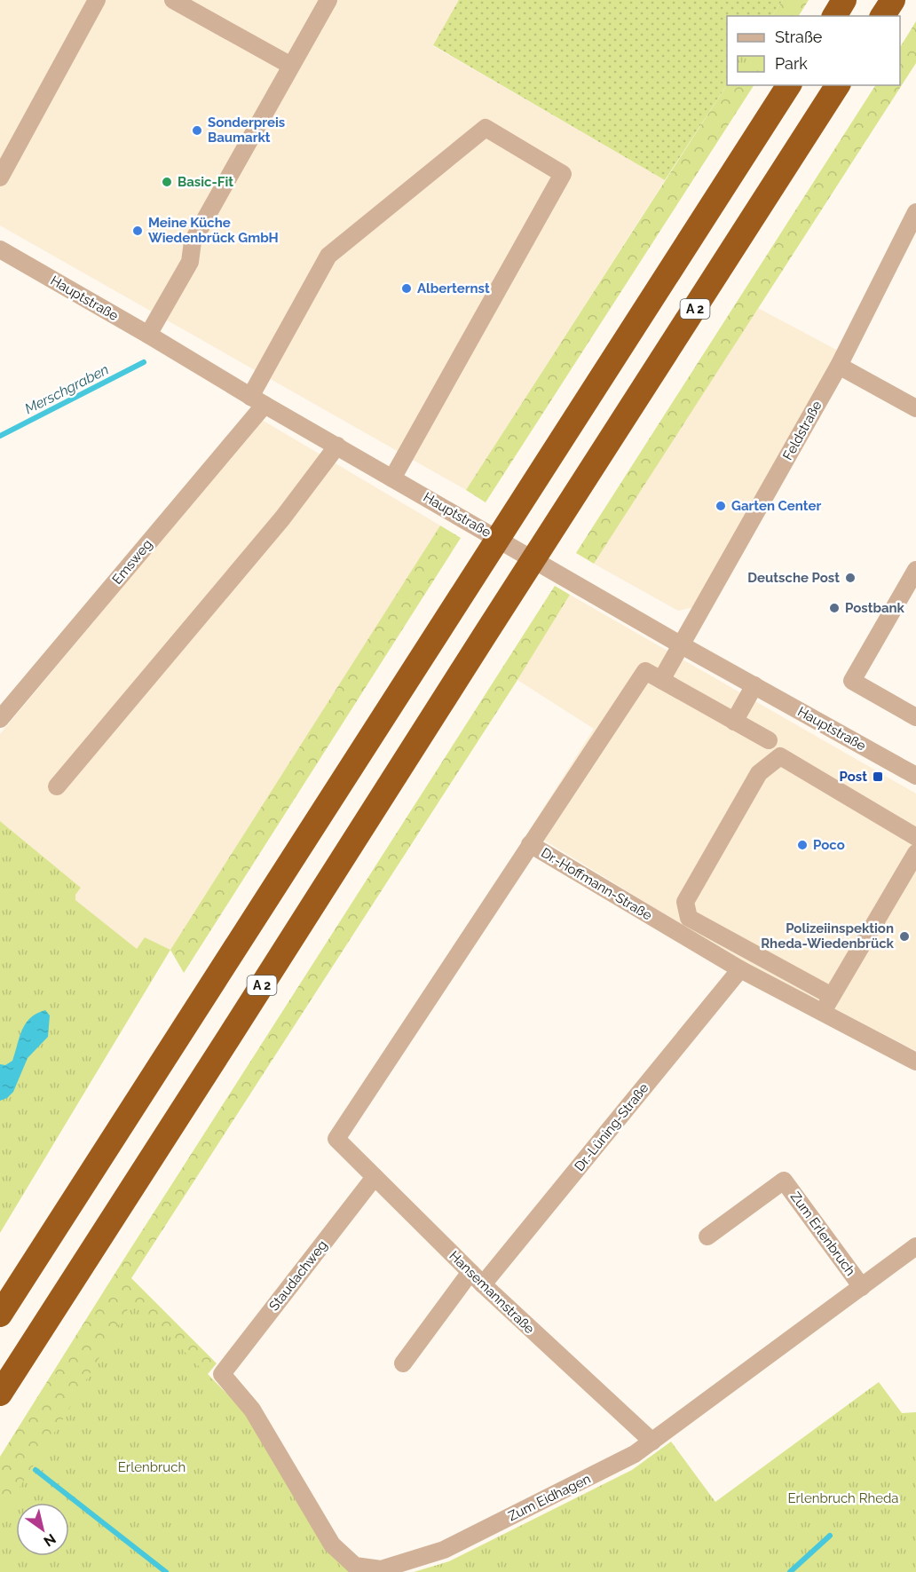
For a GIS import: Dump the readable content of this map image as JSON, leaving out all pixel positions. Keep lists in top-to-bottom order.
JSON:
{
  "streets": {
    "highway": ["A 2"],
    "street": [
      "Hauptstraße",
      "Feldstraße",
      "Emsweg",
      "Dr.-Hoffmann-Straße",
      "Dr.-Lüning-Straße",
      "Zum Erlenbruch",
      "Staudachweg",
      "Hansemannstraße",
      "Zum Eidhagen"
    ]
  },
  "crossings": [
    ["Hauptstraße", "Feldstraße"],
    ["Hauptstraße", "Emsweg"],
    ["Dr.-Hoffmann-Straße", "Dr.-Lüning-Straße"],
    ["Dr.-Hoffmann-Straße", "Hansemannstraße"],
    ["Dr.-Lüning-Straße", "Hansemannstraße"],
    ["Zum Erlenbruch", "Zum Eidhagen"],
    ["Staudachweg", "Hansemannstraße"],
    ["Staudachweg", "Zum Eidhagen"],
    ["Hansemannstraße", "Zum Eidhagen"]
  ],
  "water": ["Merschgraben"],
  "parks": ["Erlenbruch", "Erlenbruch Rheda"],
  "places": {
    "other": [
      "Sonderpreis Baumarkt",
      "Basic-Fit",
      "Meine Küche Wiedenbrück GmbH",
      "Alberternst",
      "Garten Center",
      "Deutsche Post",
      "Postbank",
      "Poco",
      "Polizeiinspektion Rheda-Wiedenbrück"
    ],
    "transit": ["Post"]
  },
  "legend": ["Straße", "Park"],
  "north": "bottom right"
}
